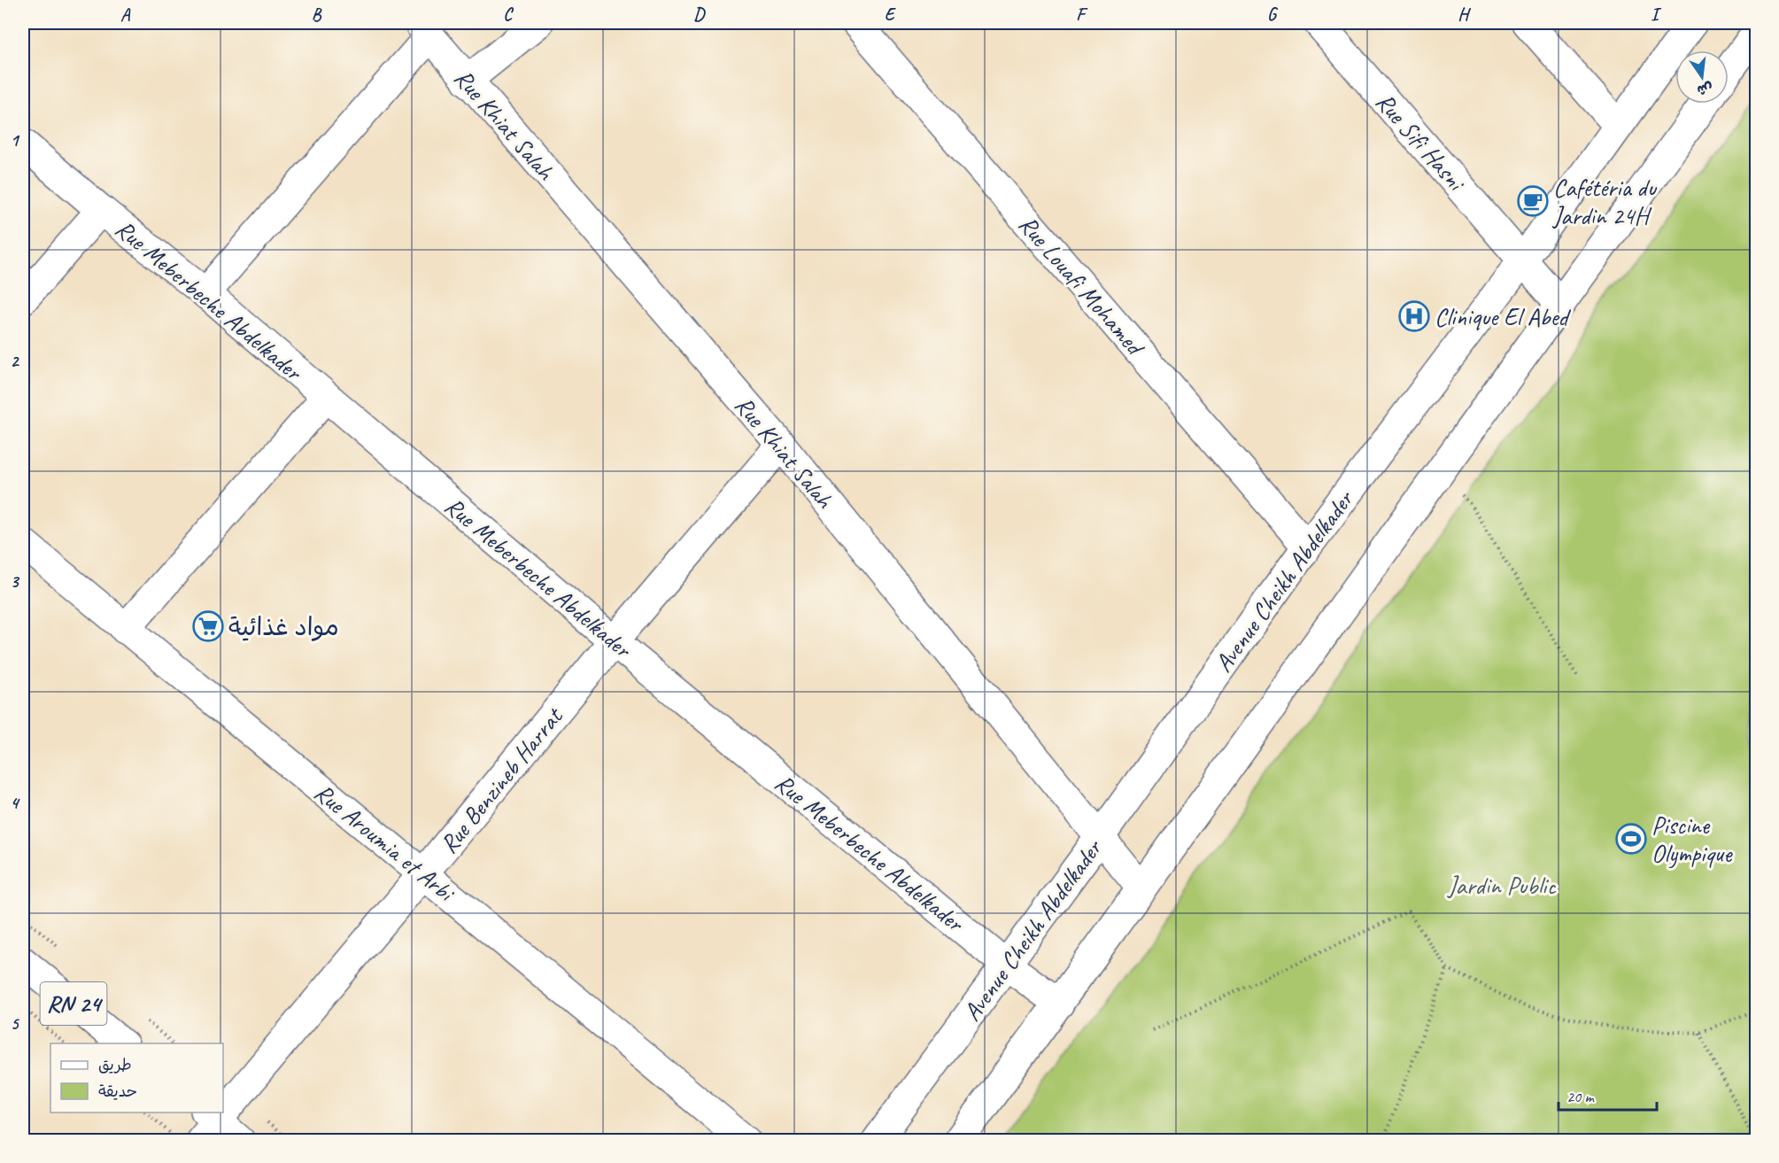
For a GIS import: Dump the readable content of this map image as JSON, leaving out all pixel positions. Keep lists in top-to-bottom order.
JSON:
{
  "streets": {
    "street": [
      "Rue Khiat Salah",
      "Rue Sifi Hasni",
      "Rue Louafi Mohamed",
      "Rue Meberbeche Abdelkader",
      "Avenue Cheikh Abdelkader",
      "Rue Benzineb Harrat",
      "Rue Aroumia et Arbi",
      "RN 24"
    ]
  },
  "crossings": [
    ["Rue Khiat Salah", "Avenue Cheikh Abdelkader"],
    ["Rue Khiat Salah", "Rue Benzineb Harrat"],
    ["Rue Sifi Hasni", "Avenue Cheikh Abdelkader"],
    ["Rue Louafi Mohamed", "Avenue Cheikh Abdelkader"],
    ["Rue Meberbeche Abdelkader", "Avenue Cheikh Abdelkader"],
    ["Rue Meberbeche Abdelkader", "Rue Benzineb Harrat"],
    ["Rue Benzineb Harrat", "Rue Aroumia et Arbi"]
  ],
  "parks": ["Jardin Public"],
  "places": {
    "cafe": ["Cafétéria du Jardin 24H"],
    "hospital": ["Clinique El Abed"],
    "supermarket": ["مواد غذائية"],
    "sports": ["Piscine Olympique"]
  },
  "legend": ["طريق", "حديقة"],
  "scale_bar": "20 m",
  "north": "bottom",
  "grid": {
    "columns": [
      "A",
      "B",
      "C",
      "D",
      "E",
      "F",
      "G",
      "H",
      "I"
    ],
    "rows": [
      "1",
      "2",
      "3",
      "4",
      "5"
    ]
  }
}
